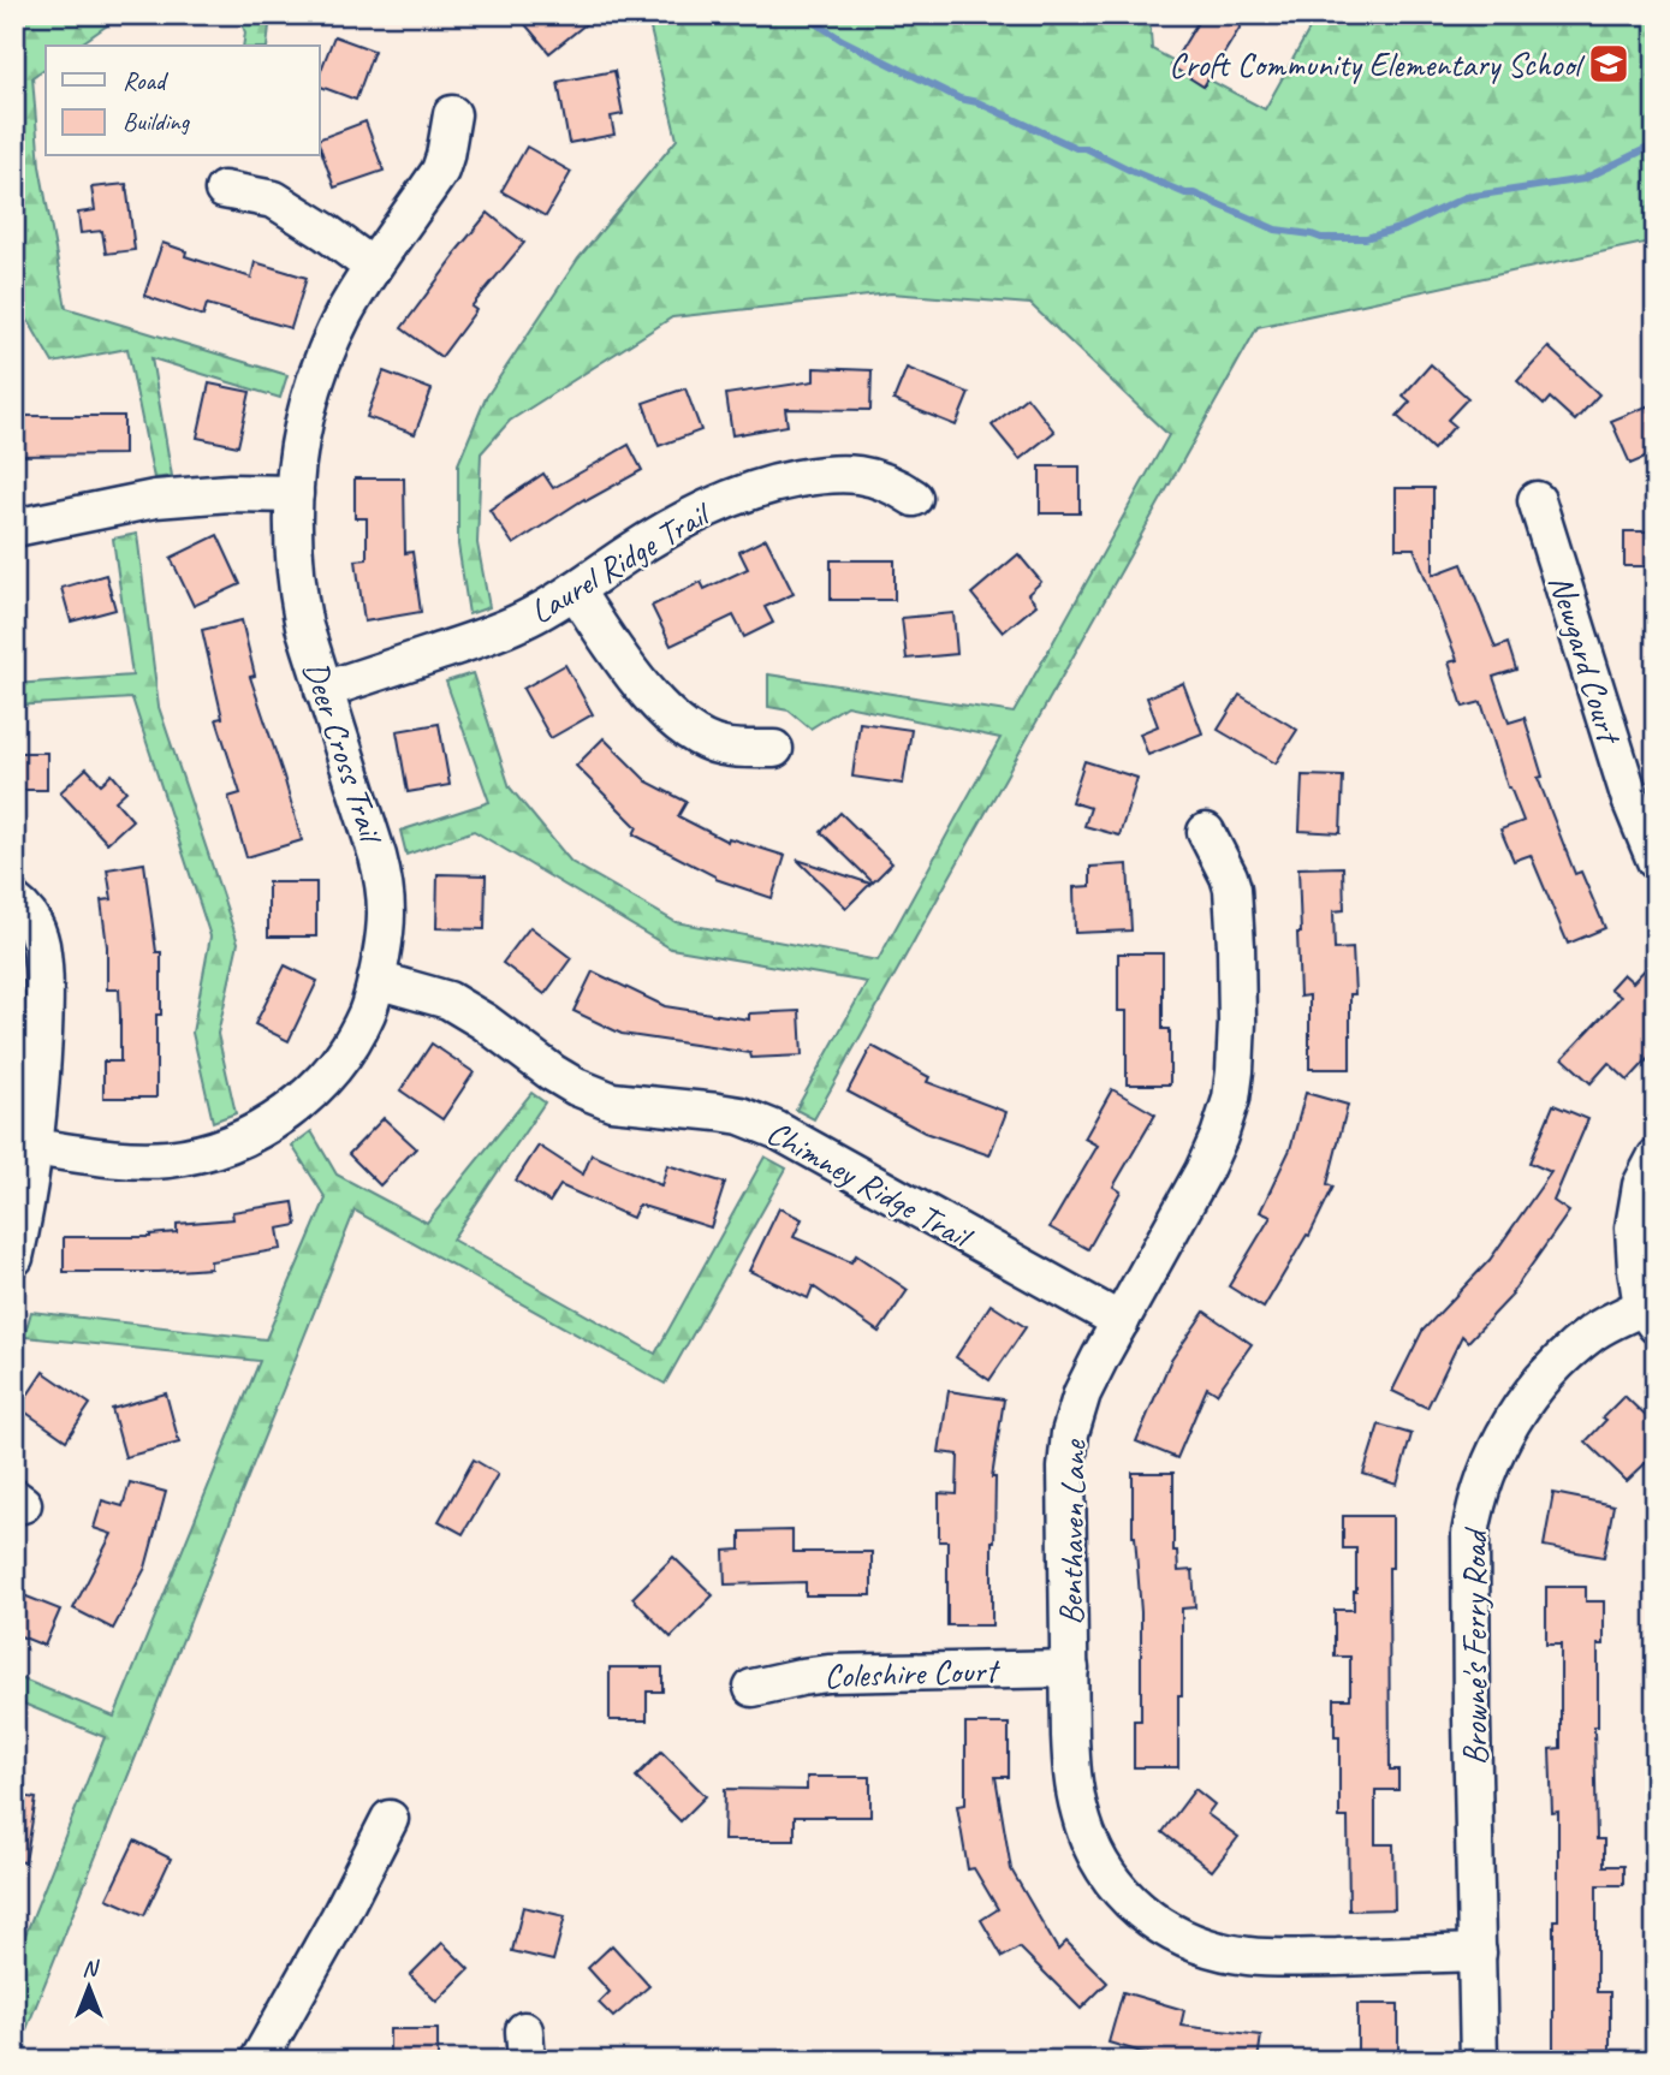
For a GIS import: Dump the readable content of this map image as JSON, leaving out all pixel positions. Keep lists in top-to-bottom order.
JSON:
{
  "streets": {
    "street": [
      "Laurel Ridge Trail",
      "Newgard Court",
      "Deer Cross Trail",
      "Chimney Ridge Trail",
      "Benthaven Lane",
      "Browne's Ferry Road",
      "Coleshire Court"
    ]
  },
  "crossings": [
    ["Laurel Ridge Trail", "Deer Cross Trail"],
    ["Deer Cross Trail", "Chimney Ridge Trail"],
    ["Chimney Ridge Trail", "Benthaven Lane"],
    ["Benthaven Lane", "Browne's Ferry Road"],
    ["Benthaven Lane", "Coleshire Court"]
  ],
  "places": {
    "school or university": ["Croft Community Elementary School"]
  },
  "legend": ["Road", "Building"],
  "north": "top"
}
